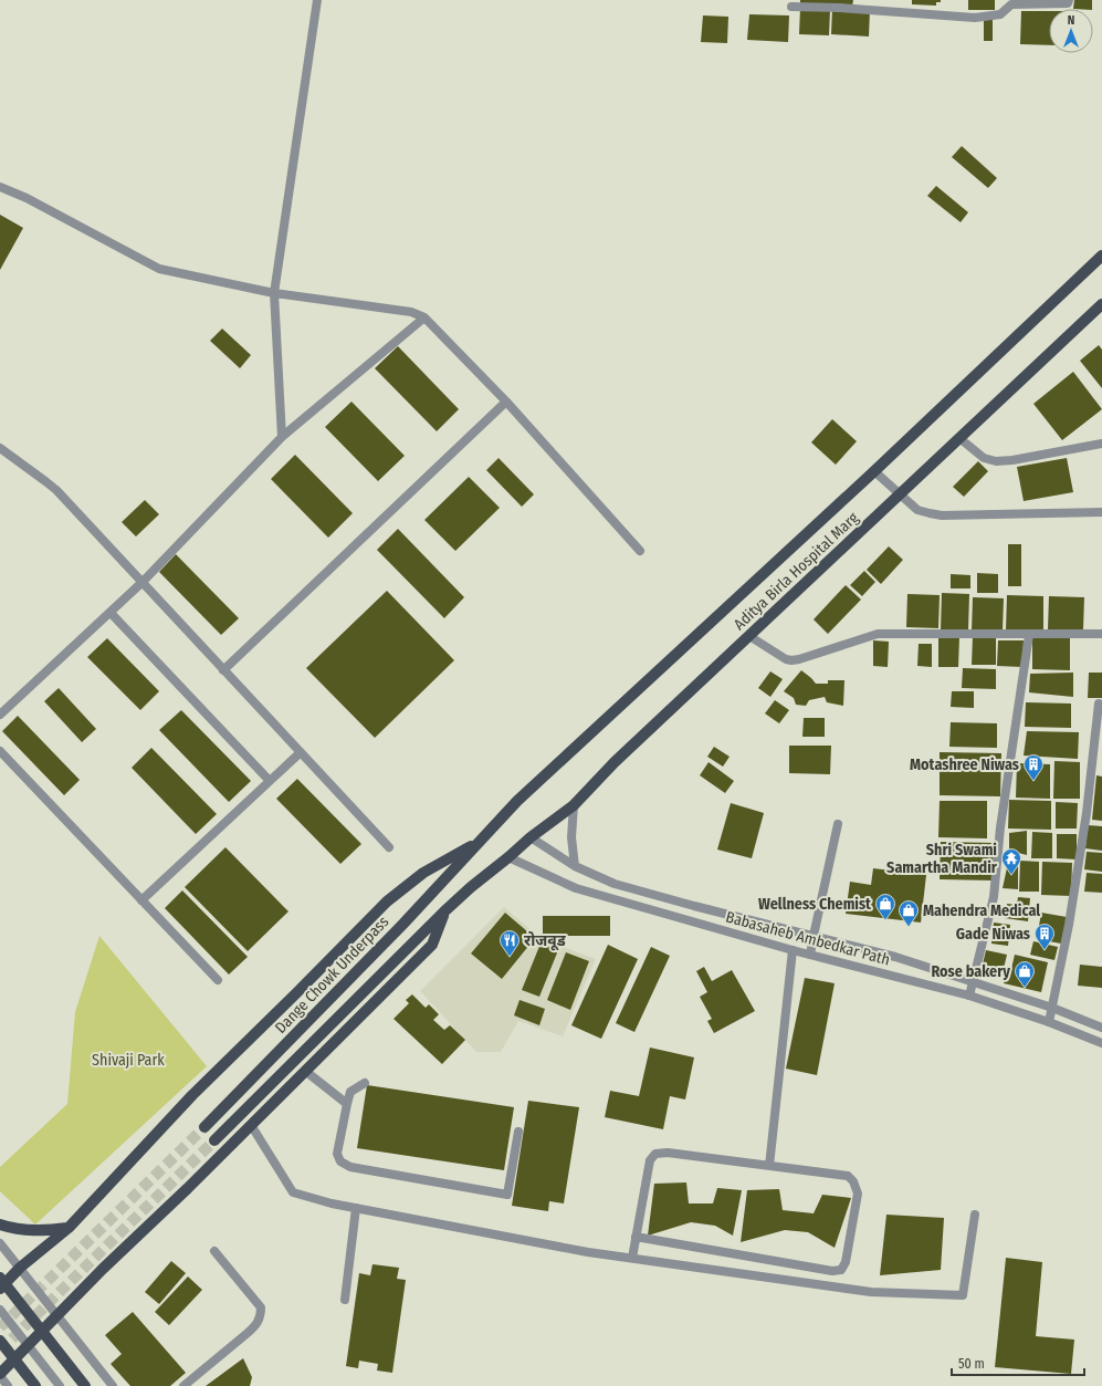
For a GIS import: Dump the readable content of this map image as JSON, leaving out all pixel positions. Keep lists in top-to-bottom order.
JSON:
{
  "streets": {
    "main road": ["Aditya Birla Hospital Marg", "Dange Chowk Underpass"],
    "street": ["Babasaheb Ambedkar Path"]
  },
  "crossings": [
    ["Aditya Birla Hospital Marg", "Babasaheb Ambedkar Path"],
    ["Aditya Birla Hospital Marg", "Dange Chowk Underpass"]
  ],
  "parks": ["Shivaji Park"],
  "places": {
    "building": ["Motashree Niwas", "Gade Niwas"],
    "temple": ["Shri Swami Samartha Mandir"],
    "shop": ["Wellness Chemist", "Mahendra Medical", "Rose bakery"],
    "restaurant": ["रोजवूड"]
  },
  "scale_bar": "50 m",
  "north": "top"
}
